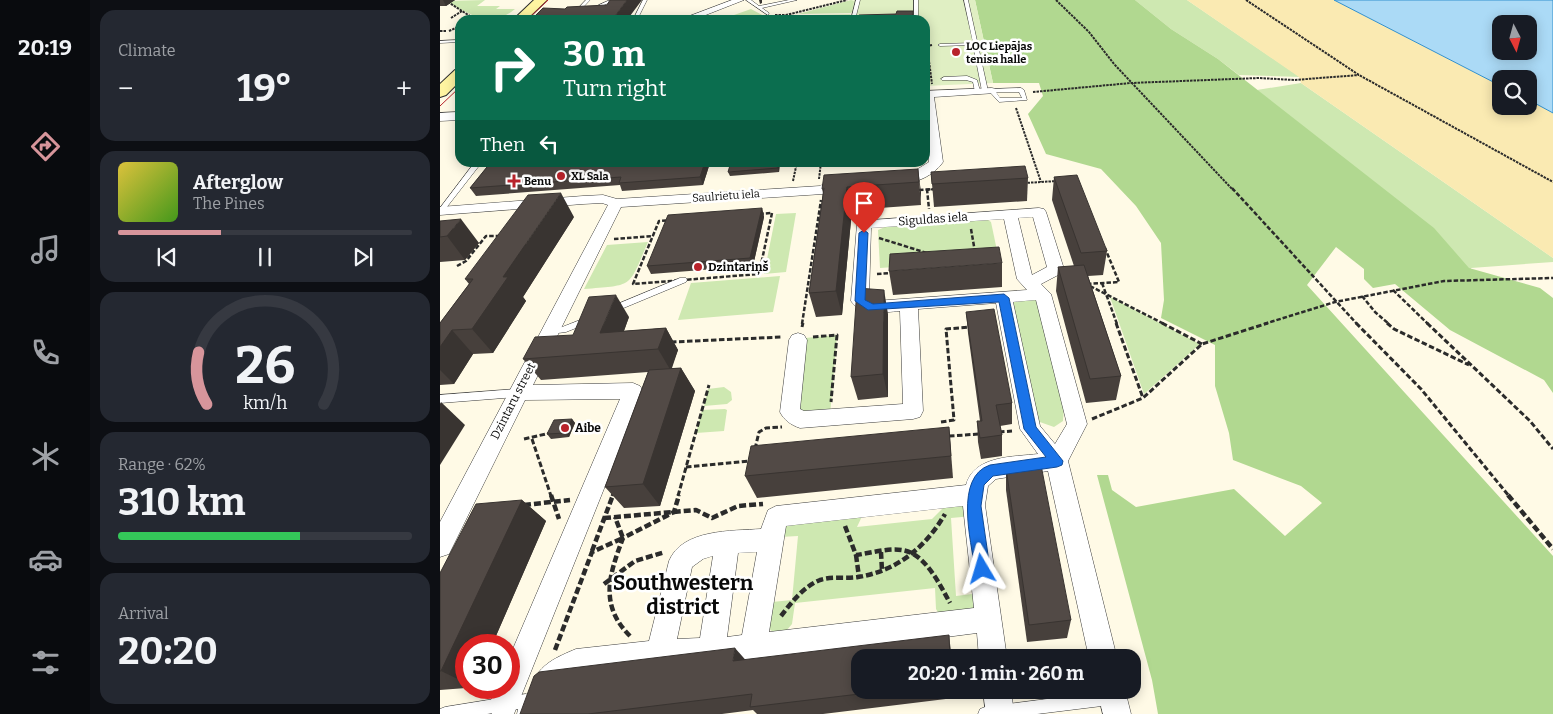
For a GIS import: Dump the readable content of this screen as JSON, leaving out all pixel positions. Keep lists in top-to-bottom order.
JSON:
{
  "streets": {
    "street": ["Saulrietu iela", "Siguldas iela", "Dzintaru street"]
  },
  "crossings": [
    ["Saulrietu iela", "Dzintaru street"]
  ],
  "districts": ["Southwestern district"],
  "places": {
    "other": [
      "LOC Liepājas tenisa halle",
      "XL Sala",
      "Dzintariņš",
      "Aibe"
    ],
    "health": ["Benu"]
  },
  "north": "bottom",
  "page": {
    "tabs": "20:19",
    "tile": [
      "Climate",
      ["Range · 62%", "310 km"],
      ["Arrival", "20:20"]
    ],
    "turn": ["30 m", "Turn right"],
    "heat": ["−", "19°", "+"],
    "then": "Then",
    "song": ["Afterglow", "The Pines"],
    "limit": "30",
    "trip": "20:20 · 1 min · 260 m",
    "gauge": ["26", "km/h"]
  }
}
